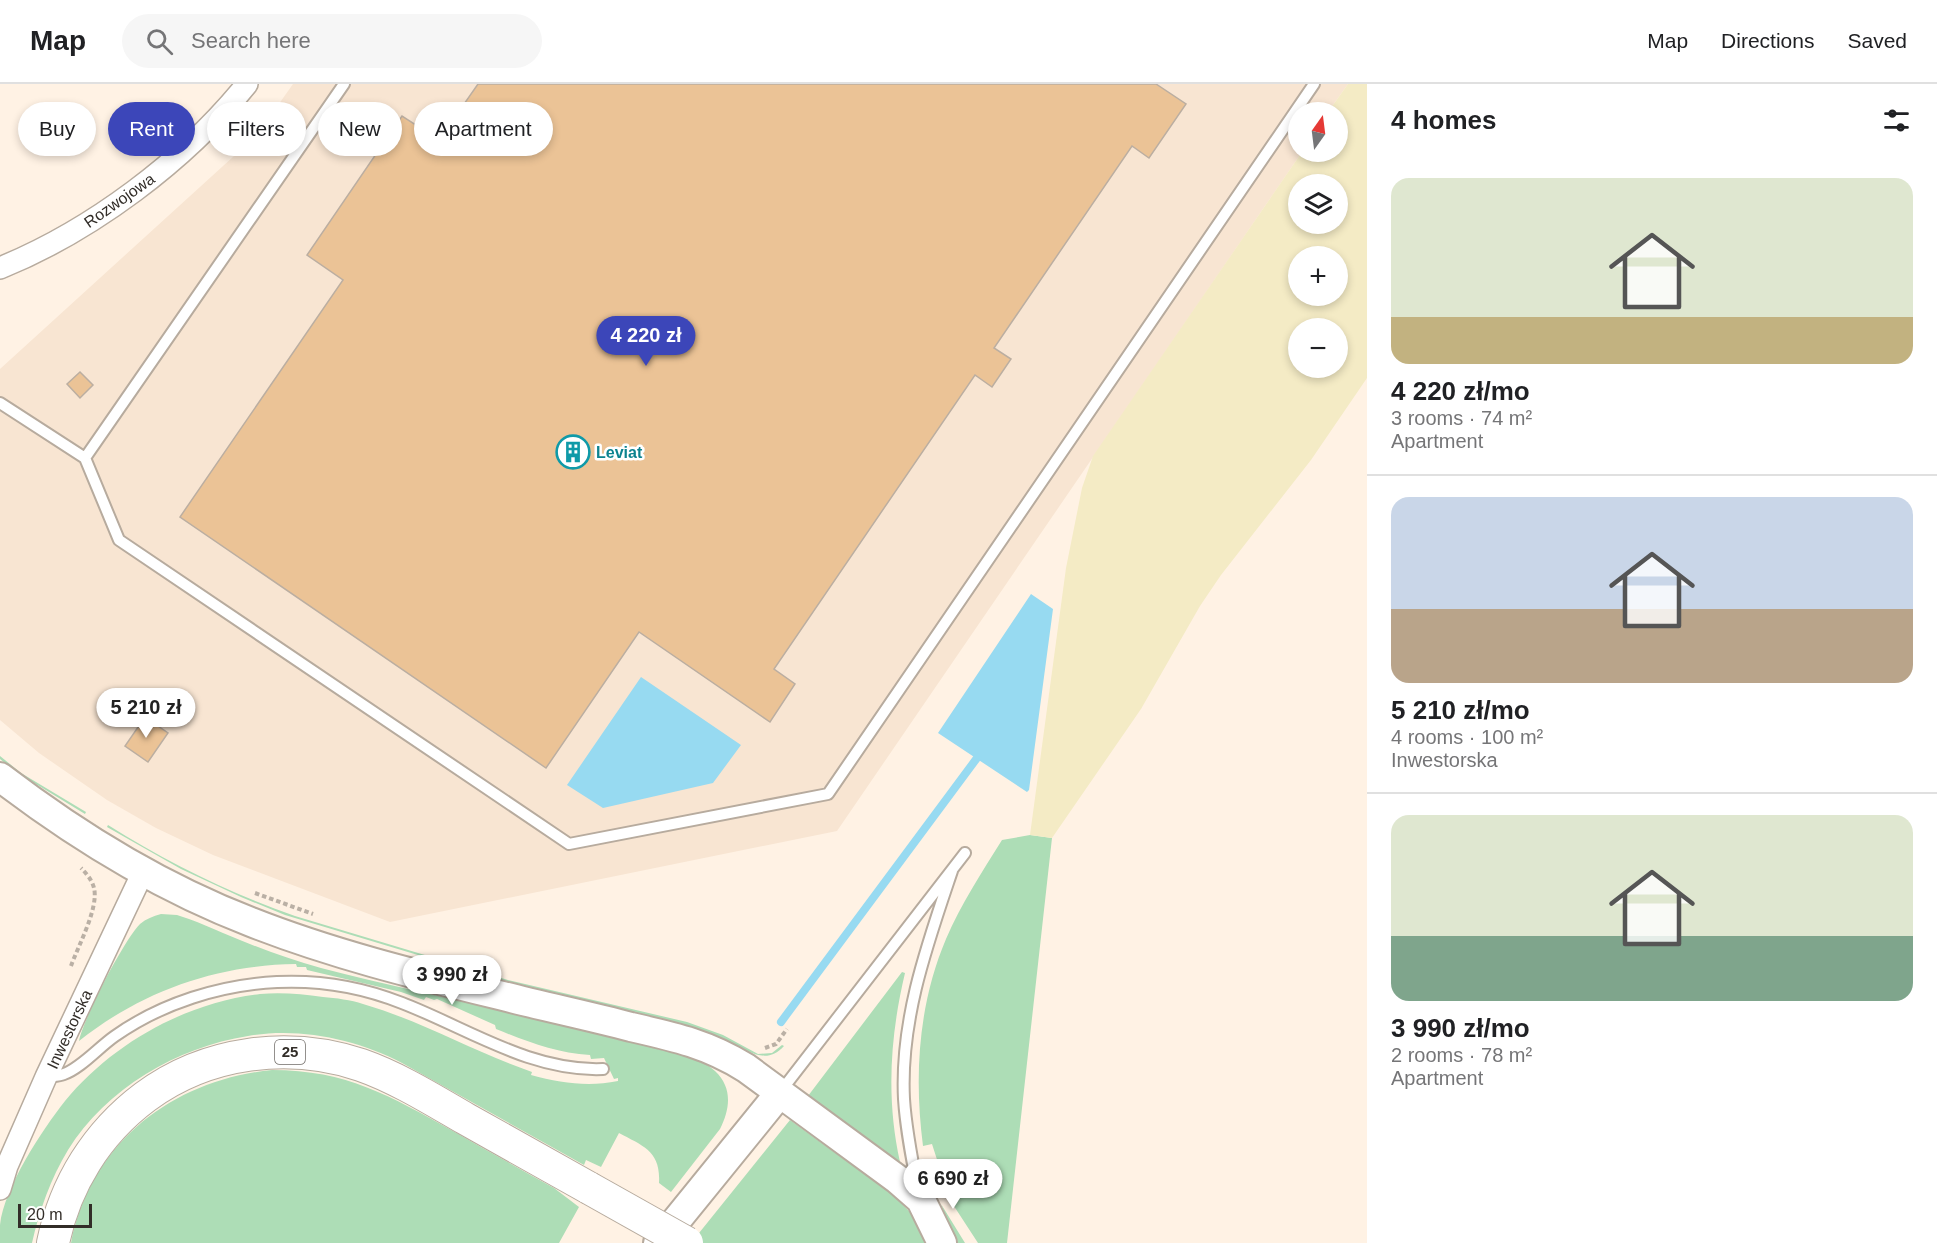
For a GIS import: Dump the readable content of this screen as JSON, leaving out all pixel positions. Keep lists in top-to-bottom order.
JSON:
{
  "streets": {
    "main road": ["25"],
    "street": ["Rozwojowa", "Inwestorska"]
  },
  "places": {
    "building": ["Leviat"]
  },
  "scale_bar": "20 m",
  "north": "top",
  "page": {
    "header": "Map",
    "search": "Search here",
    "nav": ["Map", "Directions", "Saved"],
    "heading": "4 homes",
    "map_buttons": ["+", "−"],
    "chip": [
      "Buy",
      "Rent",
      "Filters",
      "New",
      "Apartment"
    ],
    "list": [
      {
        "name": "4 220 zł/mo",
        "note": "3 rooms · 74 m² · Apartment"
      },
      {
        "name": "5 210 zł/mo",
        "note": "4 rooms · 100 m² · Inwestorska"
      },
      {
        "name": "3 990 zł/mo",
        "note": "2 rooms · 78 m² · Apartment"
      }
    ],
    "price": [
      "4 220 zł",
      "5 210 zł",
      "3 990 zł",
      "6 690 zł"
    ],
    "scale": "20 m"
  }
}
